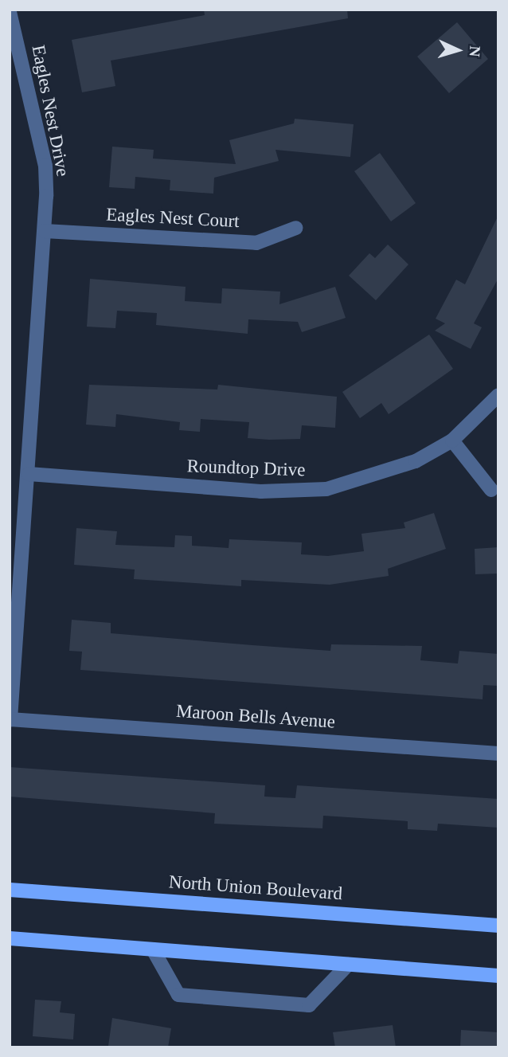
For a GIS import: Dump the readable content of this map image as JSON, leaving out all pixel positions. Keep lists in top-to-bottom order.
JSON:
{
  "streets": {
    "main road": ["North Union Boulevard"],
    "street": [
      "Eagles Nest Drive",
      "Eagles Nest Court",
      "Roundtop Drive",
      "Maroon Bells Avenue"
    ]
  },
  "crossings": [
    ["Eagles Nest Drive", "Eagles Nest Court"],
    ["Eagles Nest Drive", "Roundtop Drive"],
    ["Eagles Nest Drive", "Maroon Bells Avenue"]
  ],
  "north": "right"
}
